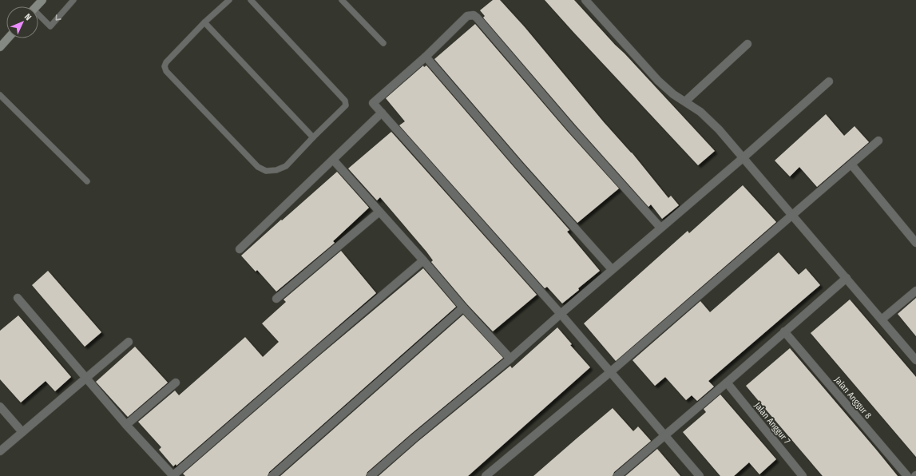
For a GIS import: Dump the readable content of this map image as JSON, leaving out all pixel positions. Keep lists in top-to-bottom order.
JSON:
{
  "streets": {
    "street": ["Jalan Anggur 8", "Jalan Anggur 7"]
  },
  "north": "top right"
}
